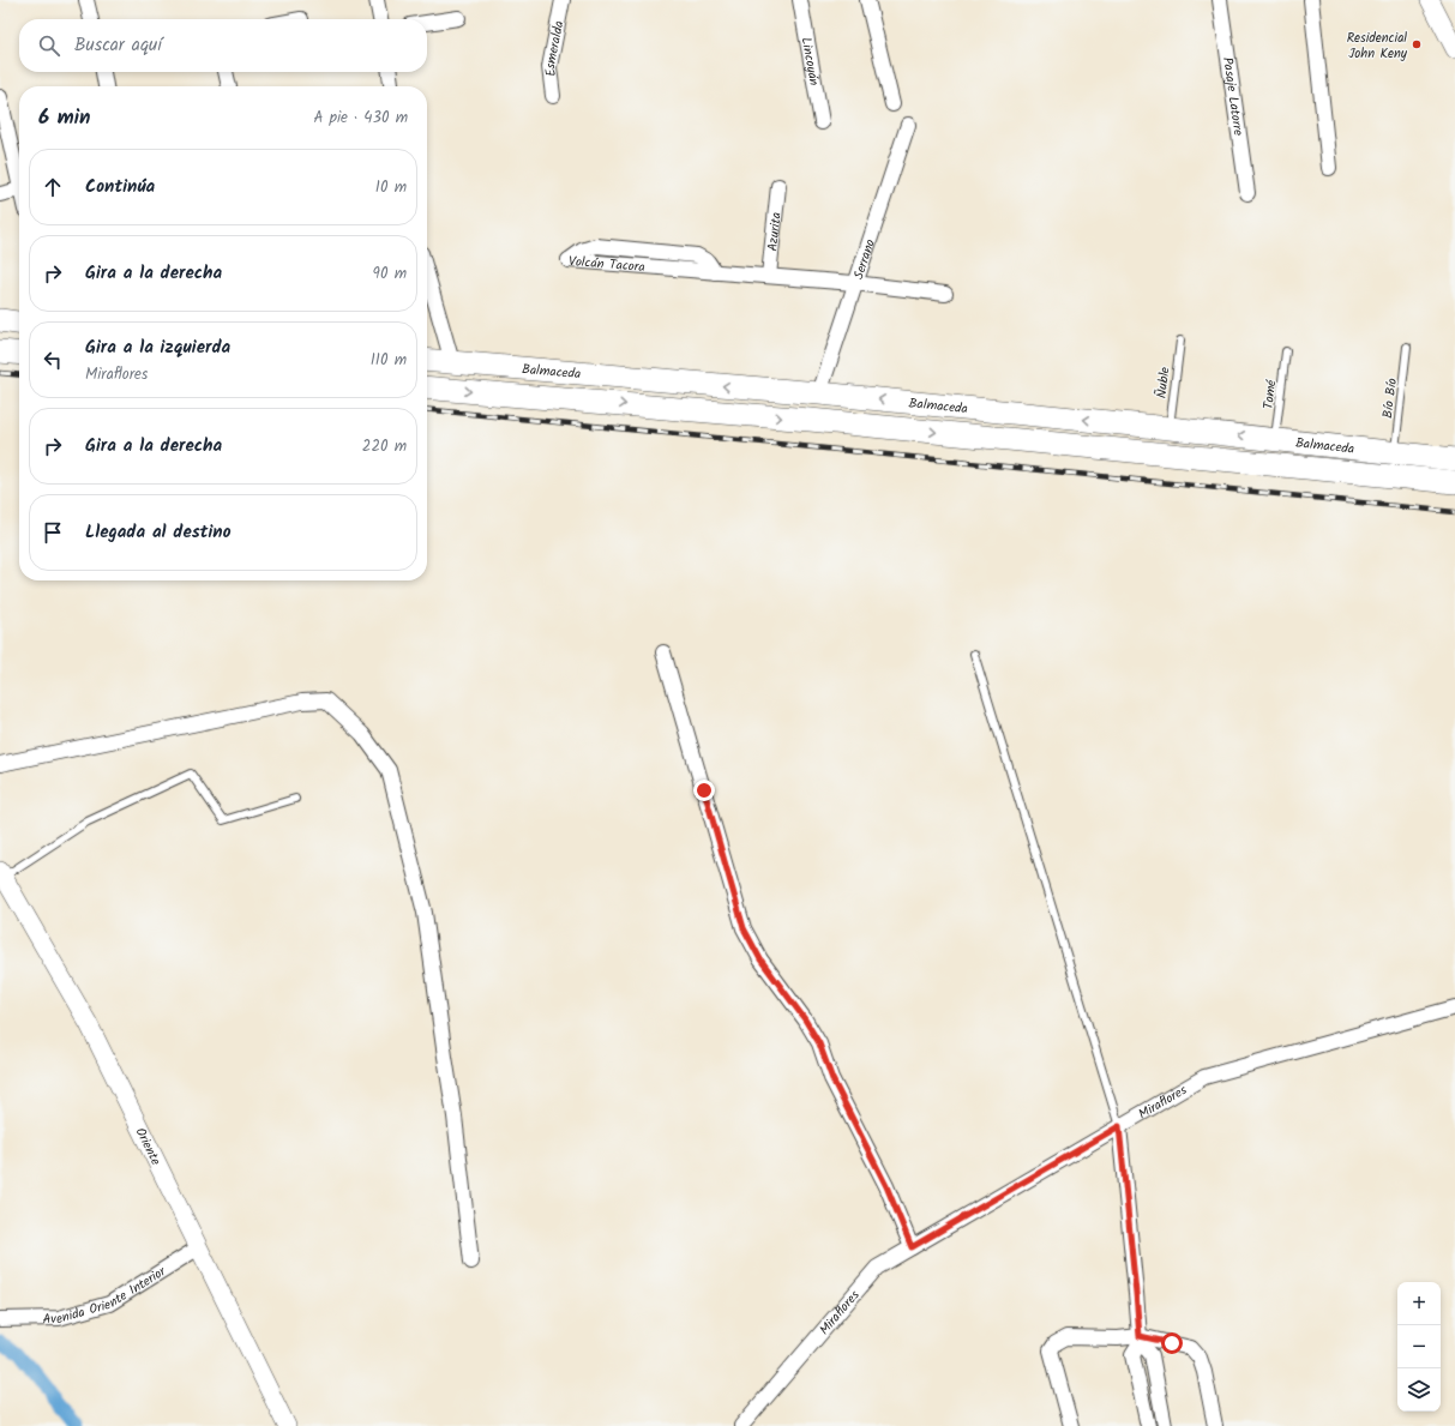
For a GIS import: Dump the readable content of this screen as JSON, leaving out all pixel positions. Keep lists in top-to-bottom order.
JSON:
{
  "streets": {
    "main road": ["Balmaceda"],
    "street": [
      "Esmeralda",
      "Lincoyán",
      "Pasaje Latorre",
      "Azurita",
      "Serrano",
      "Volcán Tacora",
      "Miraflores",
      "Oriente",
      "Avenida Oriente Interior"
    ],
    "lane": ["Ñuble", "Tomé", "Bío Bío"]
  },
  "crossings": [
    ["Azurita", "Volcán Tacora"],
    ["Serrano", "Volcán Tacora"],
    ["Serrano", "Balmaceda"],
    ["Balmaceda", "Ñuble"],
    ["Balmaceda", "Tomé"],
    ["Balmaceda", "Bío Bío"],
    ["Oriente", "Avenida Oriente Interior"]
  ],
  "places": ["Residencial John Keny"],
  "page": {
    "search": "Buscar aquí",
    "heading": ["6 min", "A pie · 430 m"],
    "list": [
      ["Continúa", "10 m"],
      ["Gira a la derecha", "90 m"],
      ["Gira a la izquierda", "Miraflores", "110 m"],
      ["Gira a la derecha", "220 m"],
      "Llegada al destino"
    ],
    "map_buttons": ["+", "−"]
  }
}
